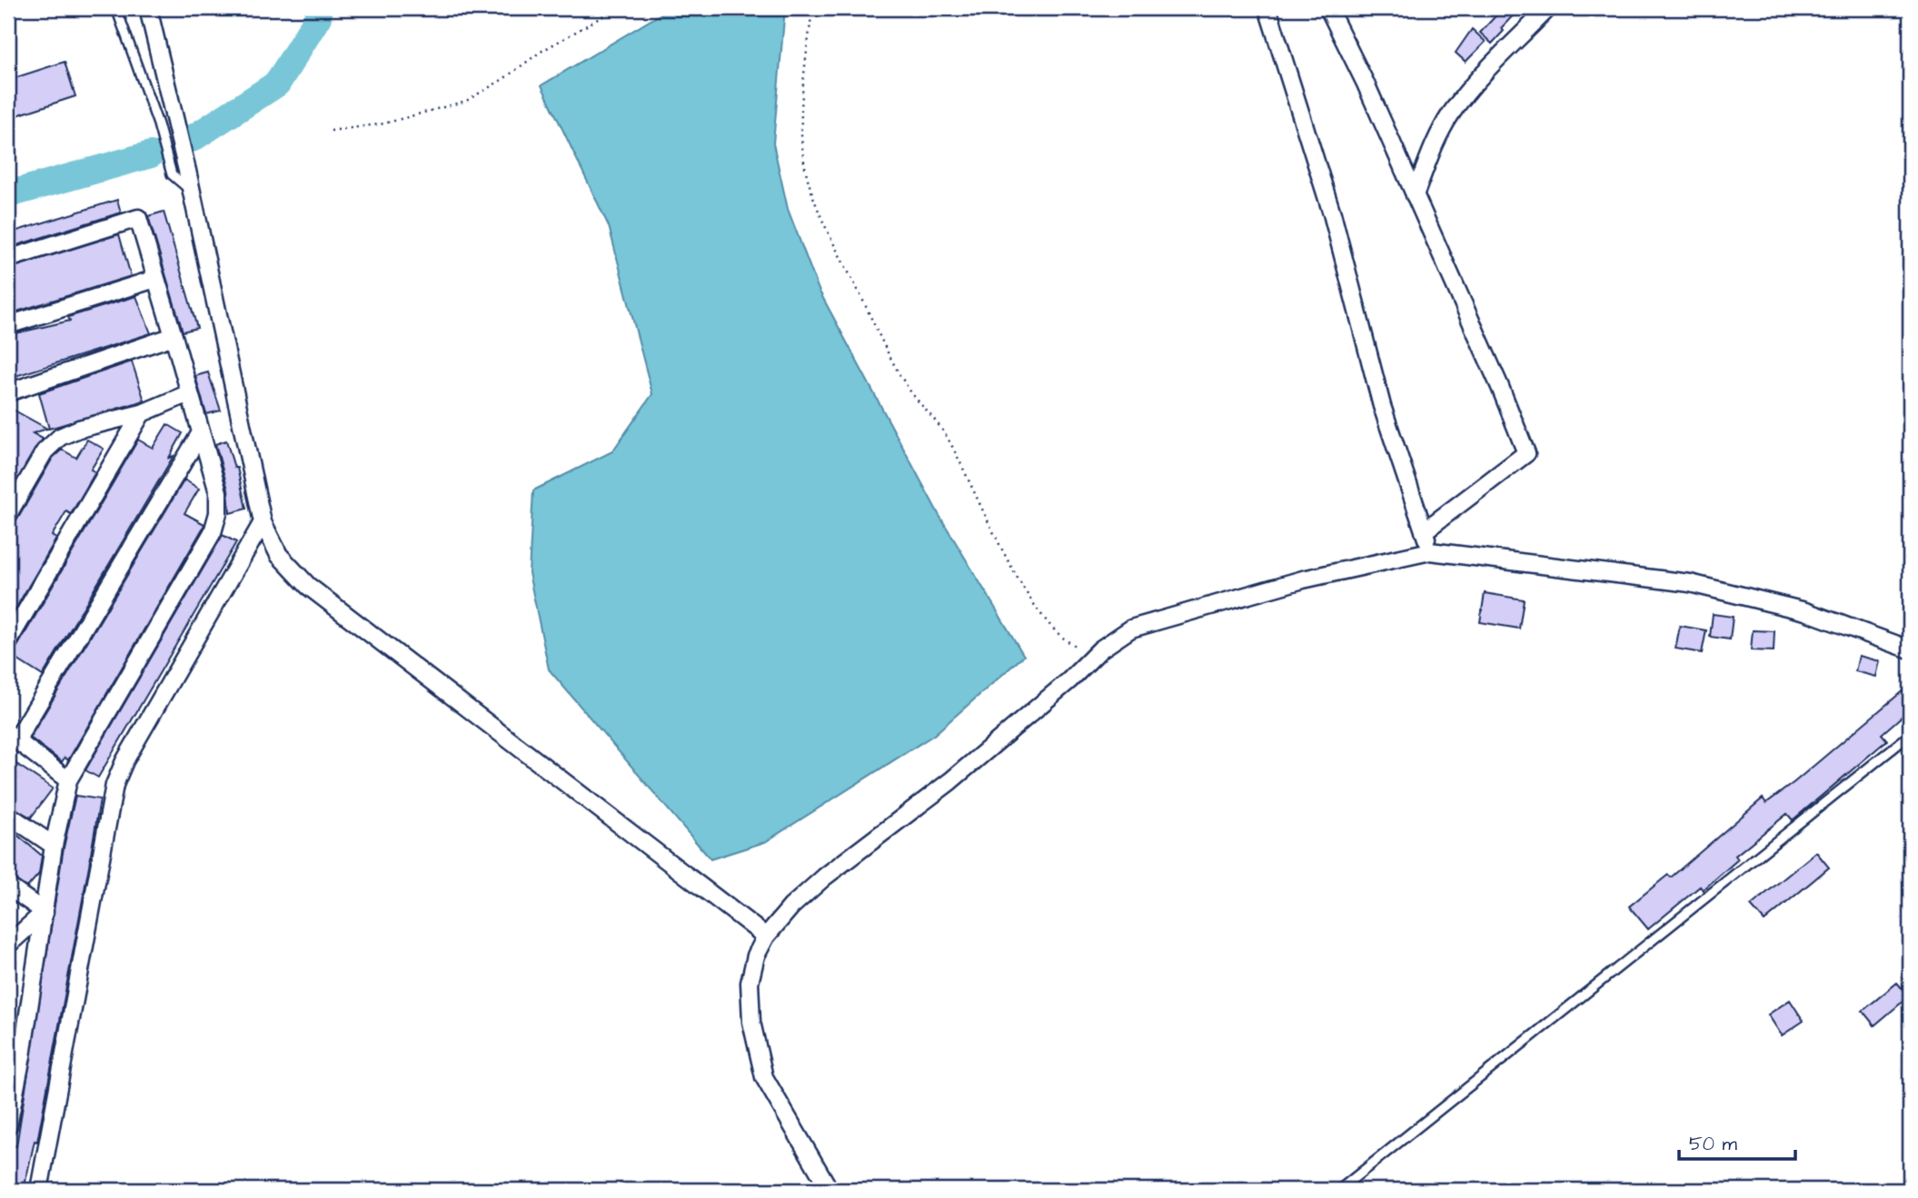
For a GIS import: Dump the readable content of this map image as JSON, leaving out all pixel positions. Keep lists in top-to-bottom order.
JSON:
{
  "scale_bar": "50 m"
}
